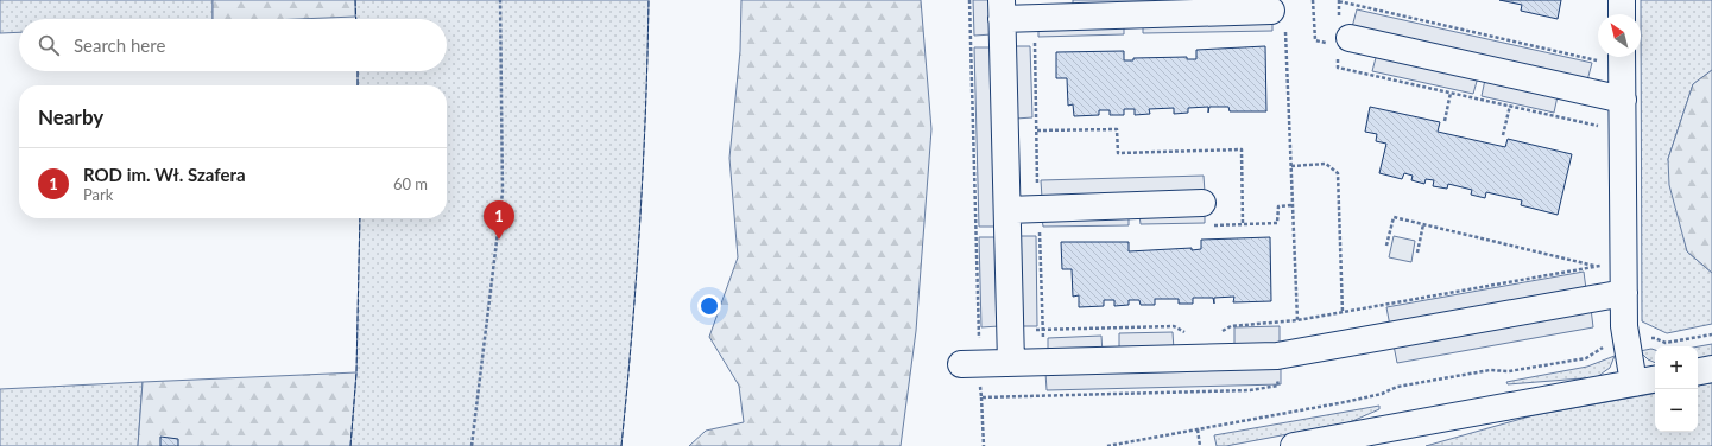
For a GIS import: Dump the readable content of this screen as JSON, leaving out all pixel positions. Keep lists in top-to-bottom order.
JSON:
{
  "north": "top left",
  "page": {
    "search": "Search here",
    "heading": "Nearby",
    "list": [
      {
        "mark": "1",
        "name": "ROD im. Wł. Szafera",
        "note": "Park",
        "value": "60 m"
      }
    ],
    "pins": "1",
    "map_buttons": ["+", "−"]
  }
}
